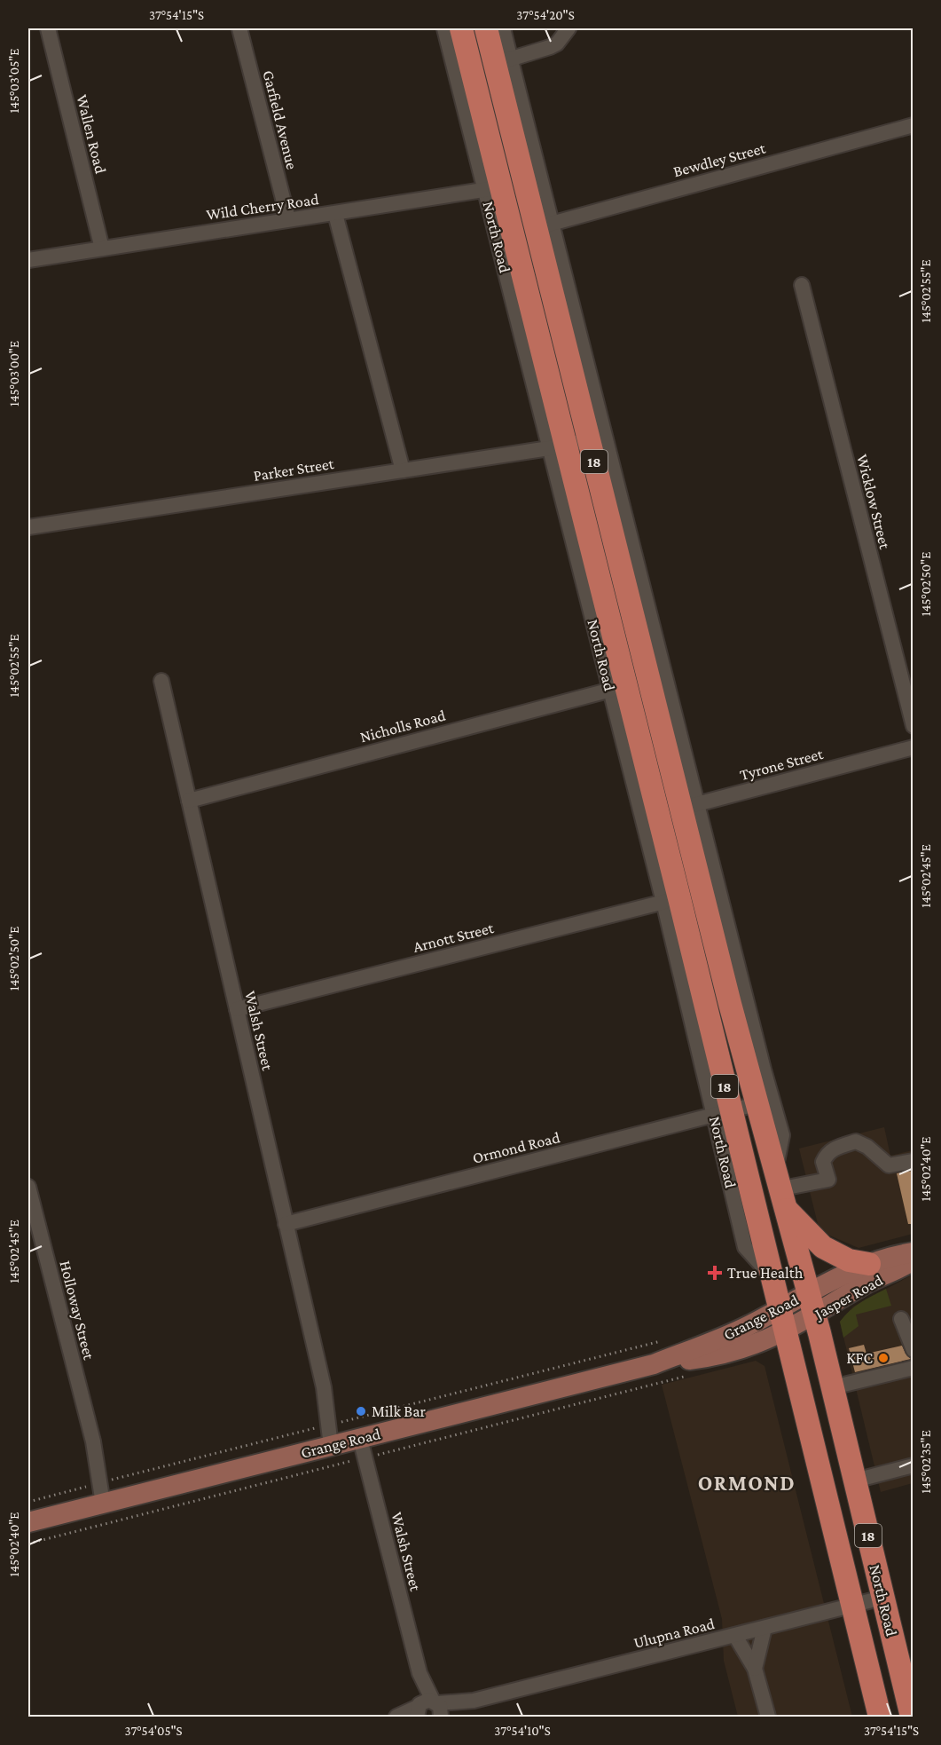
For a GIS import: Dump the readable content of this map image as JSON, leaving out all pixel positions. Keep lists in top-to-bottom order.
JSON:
{
  "streets": {
    "highway": ["North Road", "18"],
    "main road": ["Jasper Road", "Grange Road"],
    "street": [
      "Garfield Avenue",
      "Wallen Road",
      "Bewdley Street",
      "Wild Cherry Road",
      "Parker Street",
      "Wicklow Street",
      "Nicholls Road",
      "Tyrone Street",
      "Arnott Street",
      "Walsh Street",
      "Ormond Road",
      "Holloway Street",
      "Ulupna Road"
    ]
  },
  "crossings": [
    ["Garfield Avenue", "Wild Cherry Road"],
    ["Wallen Road", "Wild Cherry Road"],
    ["Bewdley Street", "North Road"],
    ["Wild Cherry Road", "North Road"],
    ["North Road", "Parker Street"],
    ["North Road", "Nicholls Road"],
    ["North Road", "Tyrone Street"],
    ["North Road", "Arnott Street"],
    ["North Road", "Ormond Road"],
    ["North Road", "Jasper Road"],
    ["North Road", "Grange Road"],
    ["North Road", "Ulupna Road"],
    ["Nicholls Road", "Walsh Street"],
    ["Arnott Street", "Walsh Street"],
    ["Walsh Street", "Ormond Road"],
    ["Walsh Street", "Grange Road"],
    ["Walsh Street", "Ulupna Road"],
    ["Jasper Road", "Grange Road"],
    ["Holloway Street", "Grange Road"]
  ],
  "districts": ["ORMOND"],
  "places": {
    "health": ["True Health"],
    "other": ["KFC", "Milk Bar"]
  },
  "coordinates": [
    "37°54'15\"S",
    "37°54'20\"S",
    "145°03'05\"E",
    "145°02'55\"E",
    "145°03'00\"E",
    "145°02'50\"E",
    "145°02'45\"E",
    "145°02'40\"E",
    "145°02'35\"E",
    "37°54'05\"S",
    "37°54'10\"S"
  ]
}
